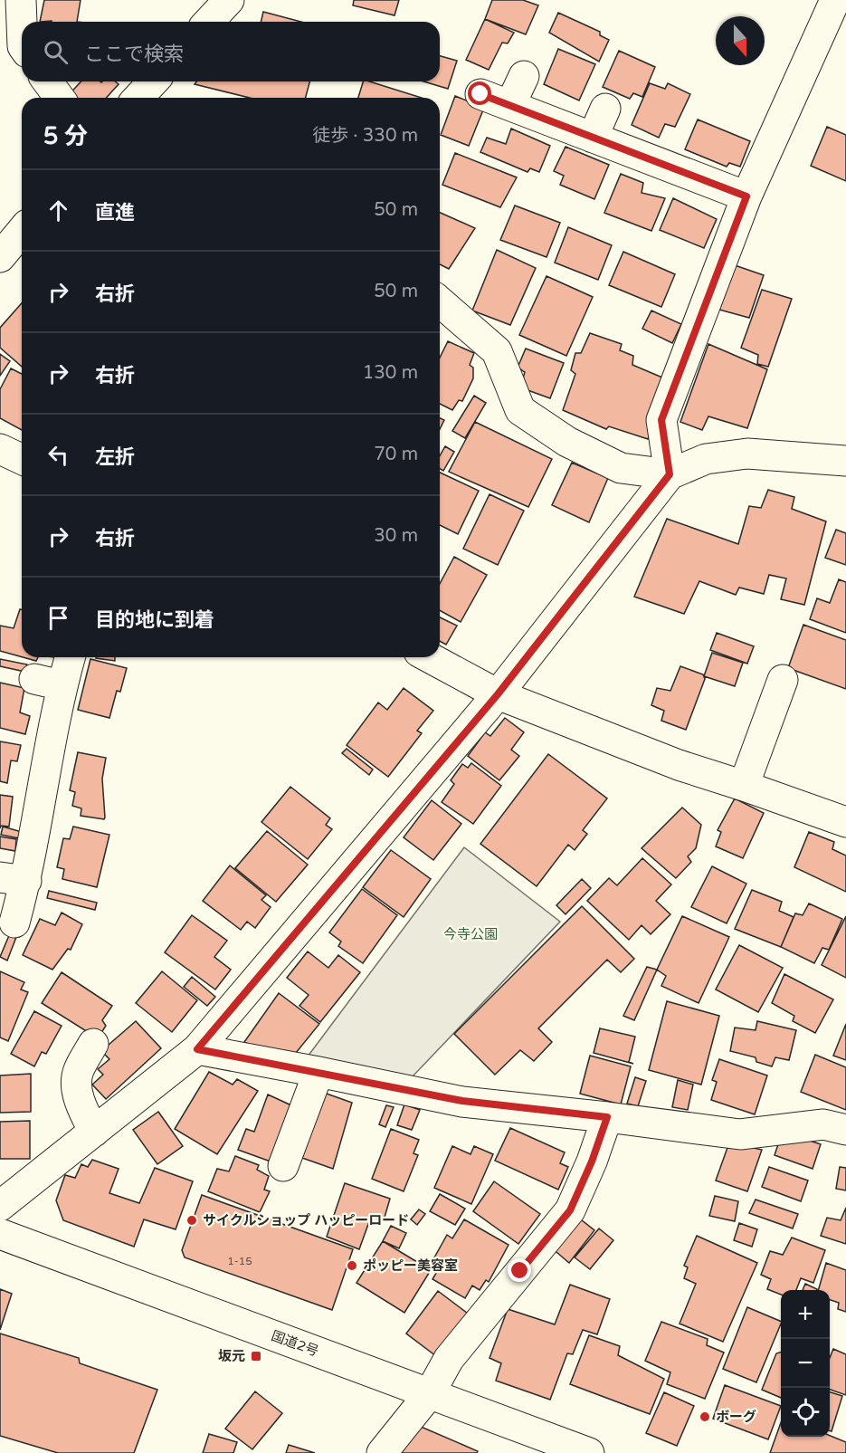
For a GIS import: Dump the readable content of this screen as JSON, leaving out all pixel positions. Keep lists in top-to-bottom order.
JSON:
{
  "streets": {
    "main road": ["国道2号"]
  },
  "parks": ["今寺公園"],
  "places": {
    "other": ["サイクルショップ ハッピーロード", "ポッピー美容室", "ボーグ"],
    "transit": ["坂元"]
  },
  "house_numbers": ["1-15"],
  "north": "bottom",
  "page": {
    "search": "ここで検索",
    "heading": ["5 分", "徒歩 · 330 m"],
    "list": [
      ["直進", "50 m"],
      ["右折", "50 m"],
      ["右折", "130 m"],
      ["左折", "70 m"],
      ["右折", "30 m"],
      "目的地に到着"
    ],
    "map_buttons": ["+", "−"]
  }
}
